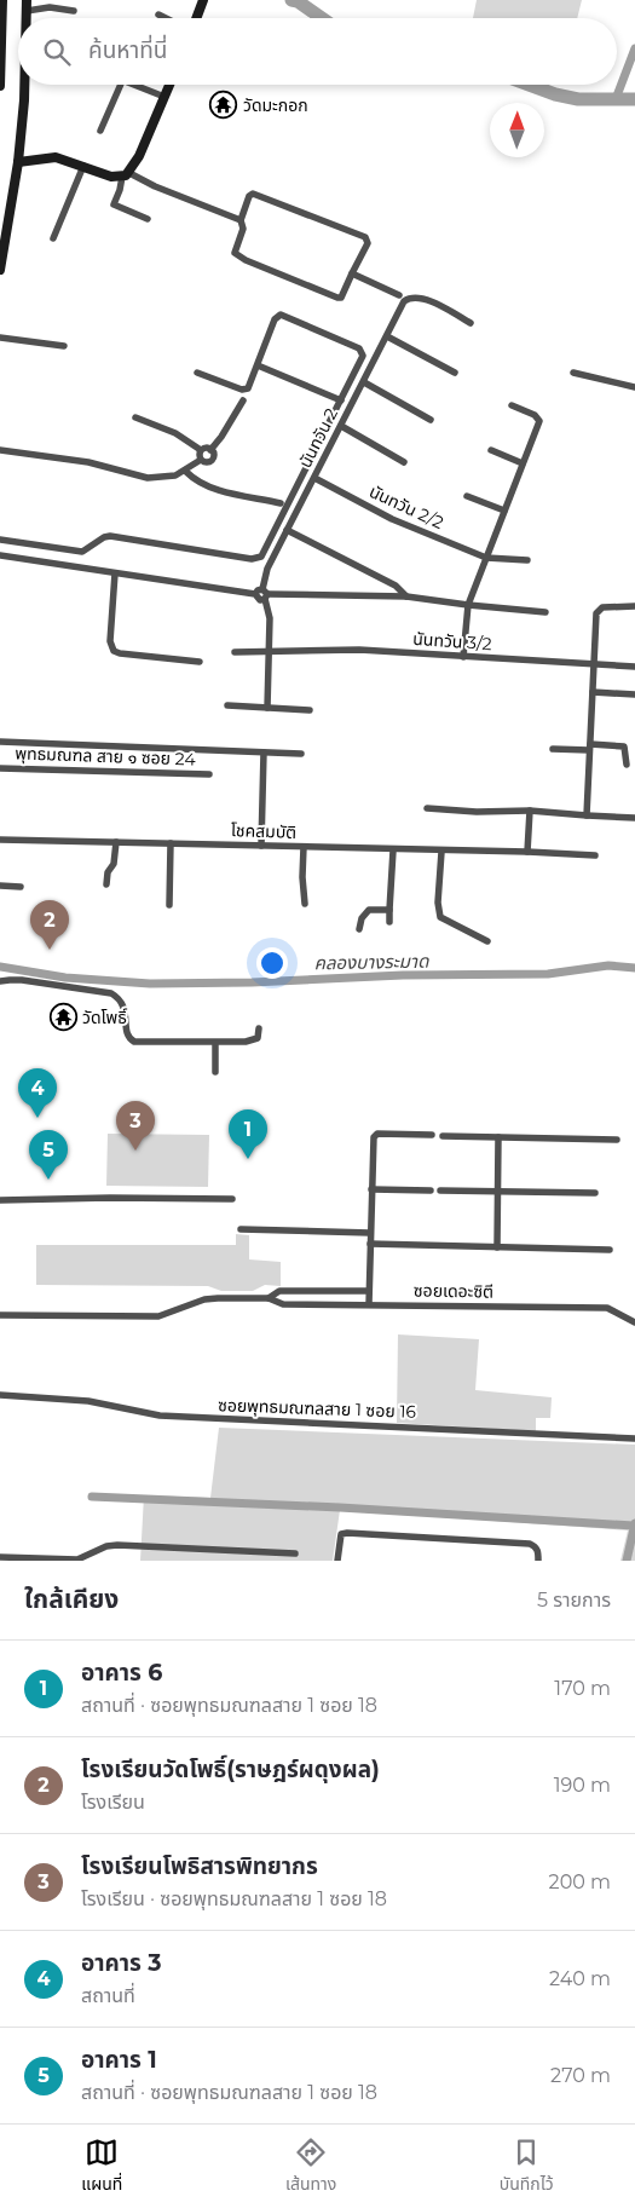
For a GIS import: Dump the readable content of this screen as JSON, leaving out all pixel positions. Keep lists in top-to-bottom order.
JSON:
{
  "streets": {
    "street": [
      "นันทวัน 2",
      "นันทวัน 2/2",
      "นันทวัน 3/2",
      "พุทธมณฑล สาย ๑ ซอย 24",
      "โชคสมบัติ",
      "ซอยเดอะซิตี",
      "ซอยพุทธมณฑลสาย 1 ซอย 16"
    ]
  },
  "crossings": [
    ["นันทวัน 2", "นันทวัน 2/2"]
  ],
  "water": ["คลองบางระมาด"],
  "places": {
    "temple": ["วัดมะกอก", "วัดโพธิ์"]
  },
  "north": "top",
  "page": {
    "search": "ค้นหาที่นี่",
    "pins": [
      "2",
      "4",
      "3",
      "1",
      "5"
    ],
    "heading": ["ใกล้เคียง", "5 รายการ"],
    "list": [
      {
        "mark": "1",
        "name": "อาคาร 6",
        "note": "สถานที่ · ซอยพุทธมณฑลสาย 1 ซอย 18",
        "value": "170 m"
      },
      {
        "mark": "2",
        "name": "โรงเรียนวัดโพธิ์(ราษฎร์ผดุงผล)",
        "note": "โรงเรียน",
        "value": "190 m"
      },
      {
        "mark": "3",
        "name": "โรงเรียนโพธิสารพิทยากร",
        "note": "โรงเรียน · ซอยพุทธมณฑลสาย 1 ซอย 18",
        "value": "200 m"
      },
      {
        "mark": "4",
        "name": "อาคาร 3",
        "note": "สถานที่",
        "value": "240 m"
      },
      {
        "mark": "5",
        "name": "อาคาร 1",
        "note": "สถานที่ · ซอยพุทธมณฑลสาย 1 ซอย 18",
        "value": "270 m"
      }
    ],
    "nav": ["แผนที่", "เส้นทาง", "บันทึกไว้"]
  }
}
